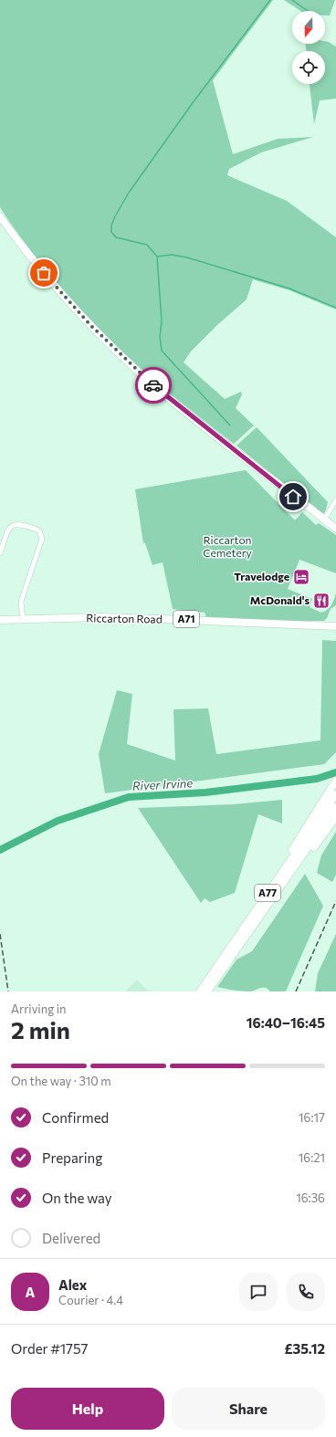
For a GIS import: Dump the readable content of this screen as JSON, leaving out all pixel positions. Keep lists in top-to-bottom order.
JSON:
{
  "streets": {
    "main road": ["Riccarton Road", "A71", "A77"]
  },
  "water": ["River Irvine"],
  "parks": ["Riccarton Cemetery"],
  "places": {
    "hotel": ["Travelodge"],
    "restaurant": ["McDonald's"]
  },
  "north": "bottom",
  "page": {
    "heading": ["2 min", "Arriving in", "16:40–16:45"],
    "panel": [
      "Alex",
      "Courier · 4.4",
      "Order #1757",
      "£35.12"
    ],
    "bar": "On the way · 310 m",
    "list": [
      ["Confirmed", "16:17"],
      ["Preparing", "16:21"],
      ["On the way", "16:36"],
      "Delivered"
    ],
    "round": "A",
    "buttons": ["Help", "Share"]
  }
}
